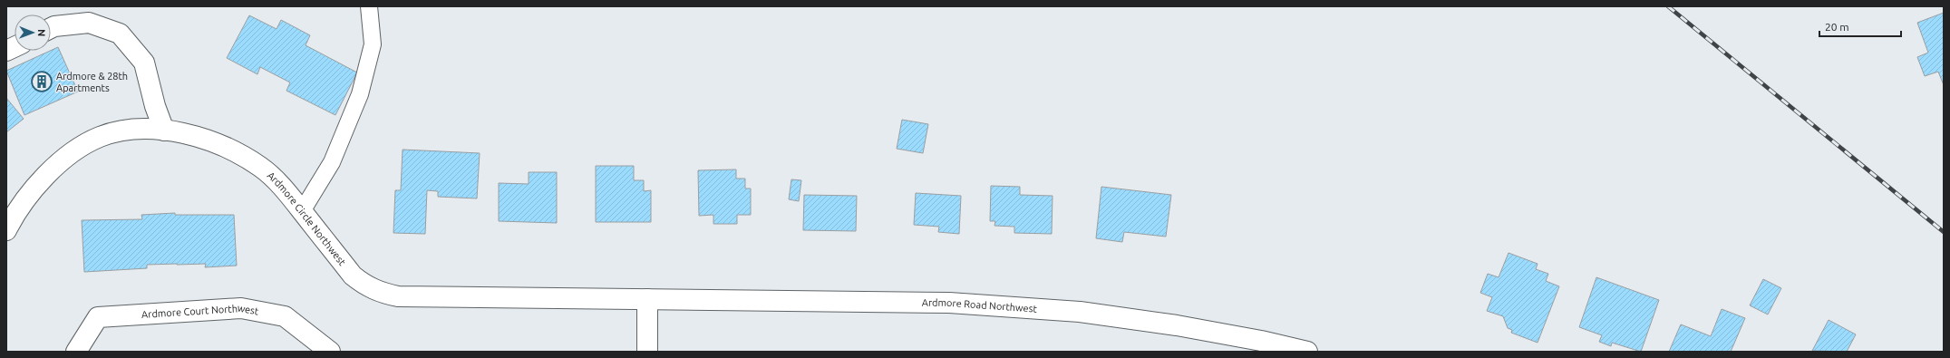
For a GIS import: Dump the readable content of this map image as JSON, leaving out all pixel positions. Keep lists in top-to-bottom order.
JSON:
{
  "streets": {
    "street": ["Ardmore Circle Northwest", "Ardmore Road Northwest", "Ardmore Court Northwest"]
  },
  "crossings": [
    ["Ardmore Circle Northwest", "Ardmore Road Northwest"]
  ],
  "places": {
    "building": ["Ardmore & 28th Apartments"]
  },
  "scale_bar": "20 m",
  "north": "right"
}
